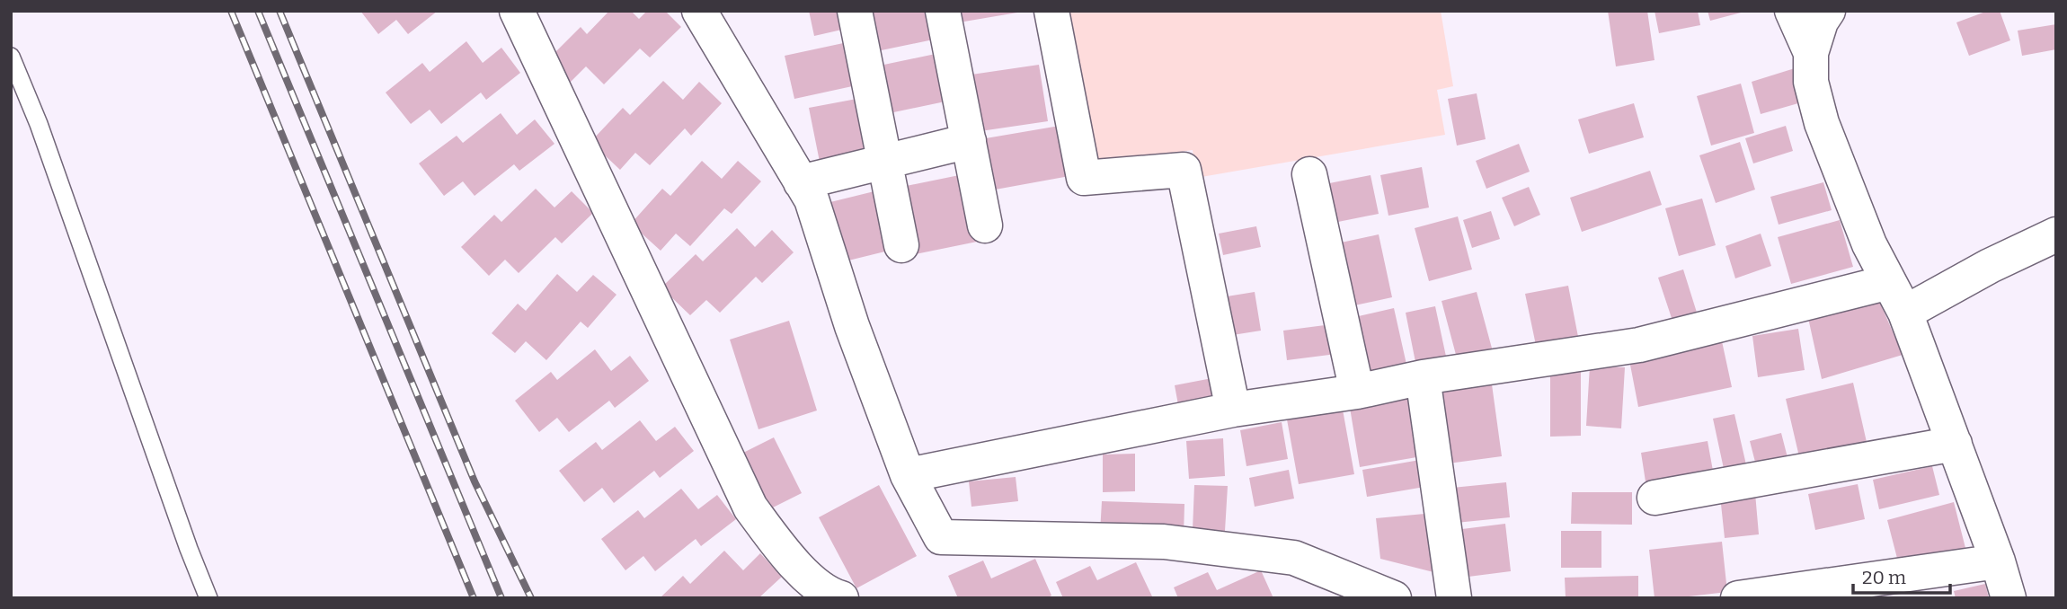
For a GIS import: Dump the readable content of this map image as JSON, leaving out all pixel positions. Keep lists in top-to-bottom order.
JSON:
{
  "scale_bar": "20 m"
}
